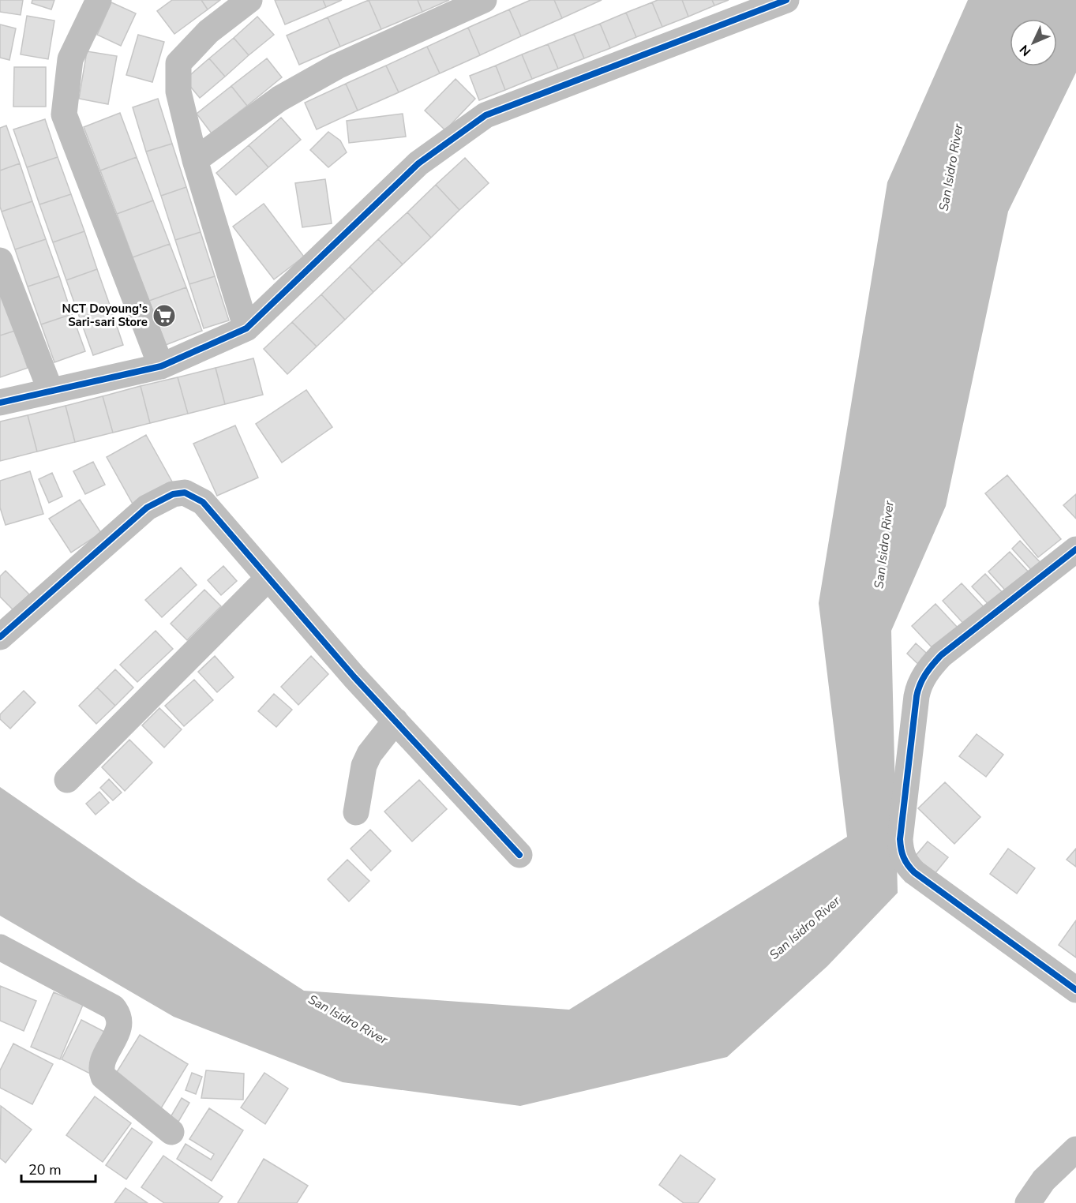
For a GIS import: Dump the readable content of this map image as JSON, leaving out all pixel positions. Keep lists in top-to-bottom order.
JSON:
{
  "water": ["San Isidro River"],
  "places": {
    "supermarket": ["NCT Doyoung's Sari-sari Store"]
  },
  "scale_bar": "20 m",
  "north": "bottom left"
}
